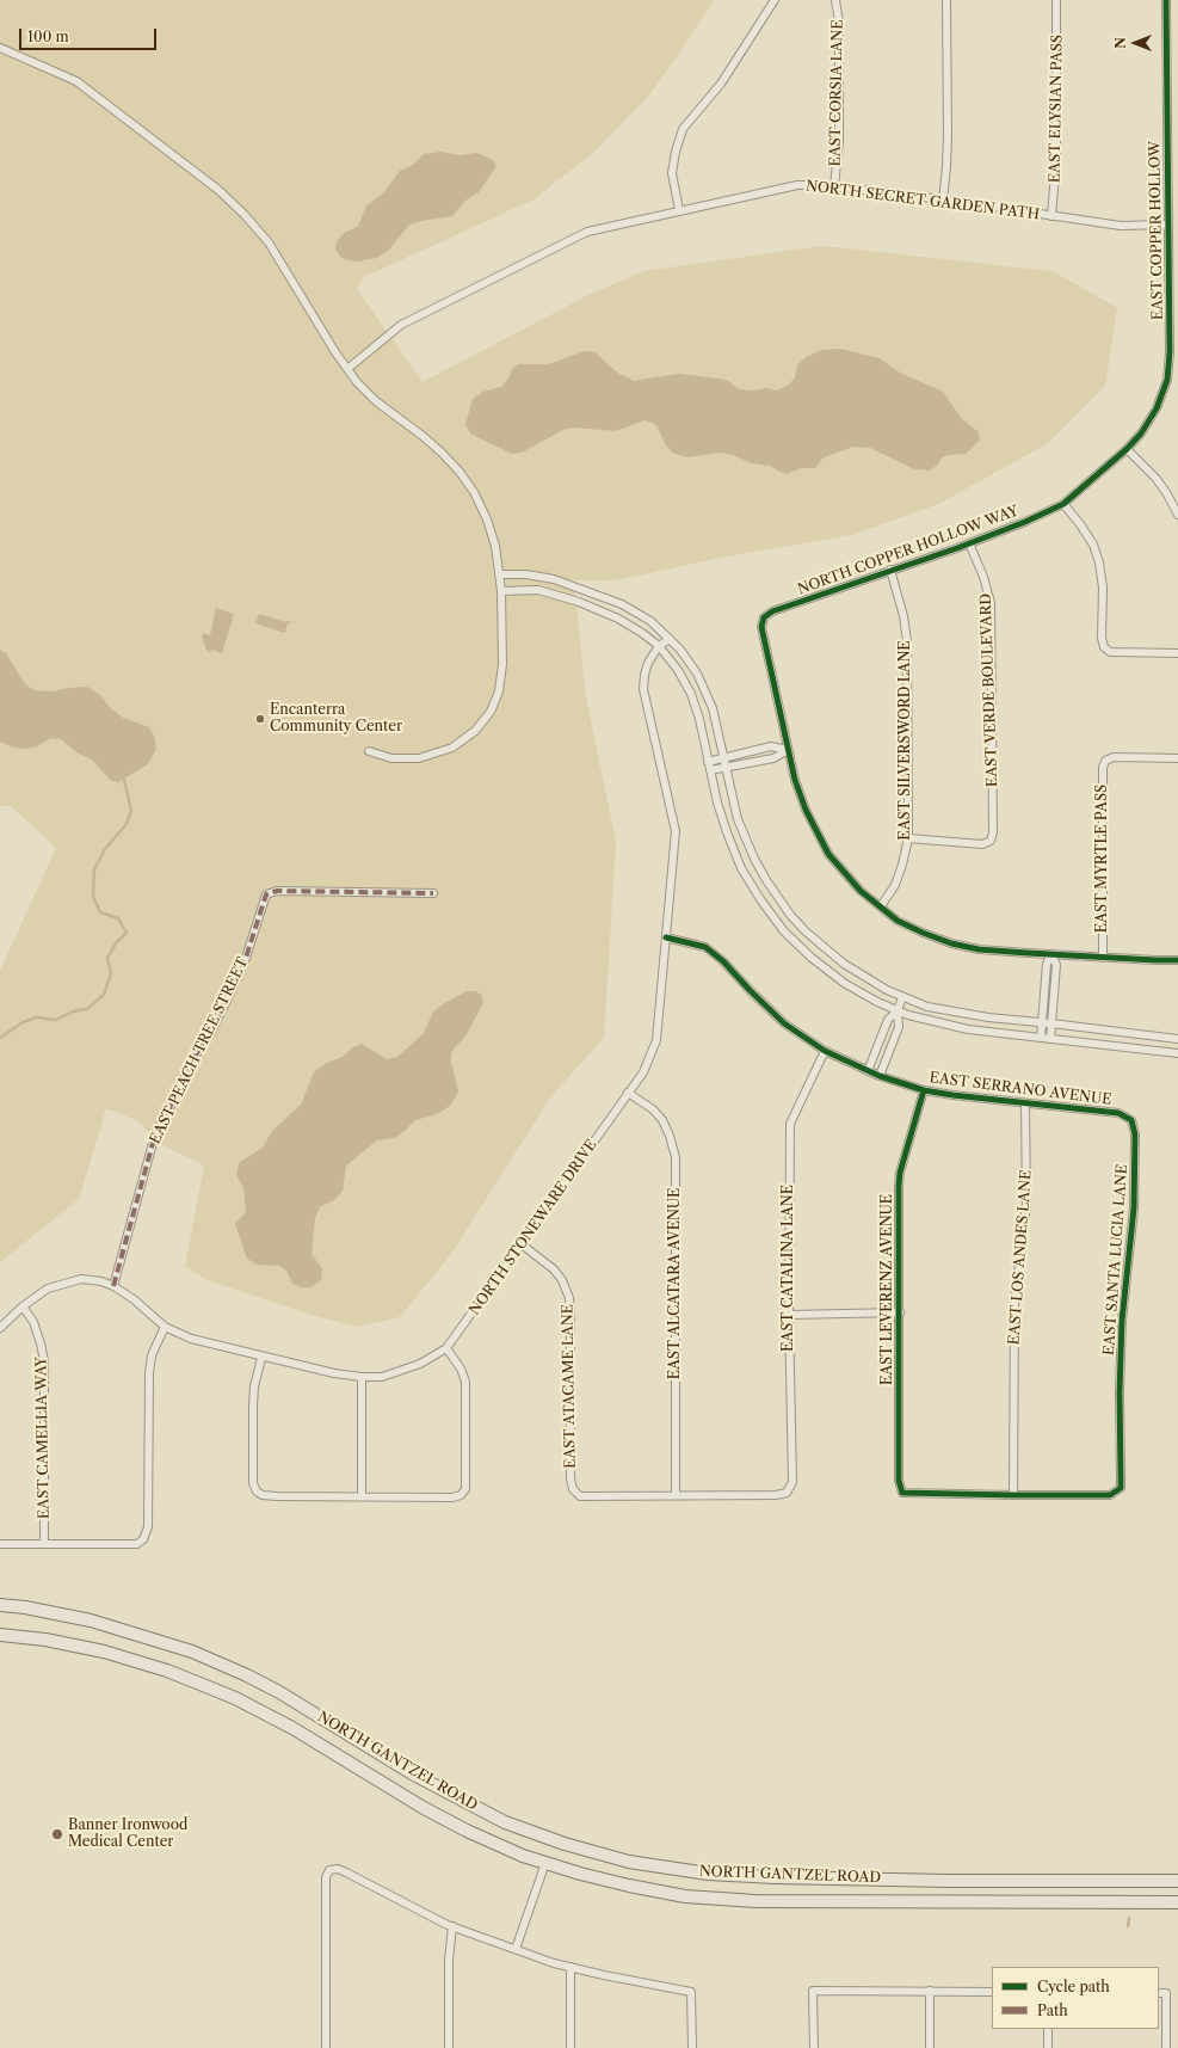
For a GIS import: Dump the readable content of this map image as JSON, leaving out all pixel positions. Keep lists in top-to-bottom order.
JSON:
{
  "streets": {
    "main road": ["NORTH GANTZEL ROAD"],
    "street": [
      "EAST CORSIA LANE",
      "EAST ELYSIAN PASS",
      "NORTH SECRET GARDEN PATH",
      "EAST COPPER HOLLOW",
      "NORTH COPPER HOLLOW WAY",
      "EAST VERDE BOULEVARD",
      "EAST SILVERSWORD LANE",
      "EAST MYRTLE PASS",
      "EAST PEACH TREE STREET",
      "EAST SERRANO AVENUE",
      "NORTH STONEWARE DRIVE",
      "EAST LOS ANDES LANE",
      "EAST SANTA LUCIA LANE",
      "EAST CATALINA LANE",
      "EAST ALCATARA AVENUE",
      "EAST LEVERENZ AVENUE",
      "EAST ATACAME LANE",
      "EAST CAMELLIA WAY"
    ]
  },
  "crossings": [
    ["EAST CORSIA LANE", "NORTH SECRET GARDEN PATH"],
    ["EAST ELYSIAN PASS", "NORTH SECRET GARDEN PATH"],
    ["NORTH SECRET GARDEN PATH", "EAST COPPER HOLLOW"],
    ["EAST COPPER HOLLOW", "NORTH COPPER HOLLOW WAY"],
    ["NORTH COPPER HOLLOW WAY", "EAST VERDE BOULEVARD"],
    ["NORTH COPPER HOLLOW WAY", "EAST SILVERSWORD LANE"],
    ["EAST VERDE BOULEVARD", "EAST SILVERSWORD LANE"],
    ["EAST PEACH TREE STREET", "NORTH STONEWARE DRIVE"],
    ["EAST SERRANO AVENUE", "NORTH STONEWARE DRIVE"],
    ["EAST SERRANO AVENUE", "EAST LOS ANDES LANE"],
    ["EAST SERRANO AVENUE", "EAST SANTA LUCIA LANE"],
    ["EAST SERRANO AVENUE", "EAST CATALINA LANE"],
    ["EAST SERRANO AVENUE", "EAST LEVERENZ AVENUE"],
    ["NORTH STONEWARE DRIVE", "EAST ALCATARA AVENUE"],
    ["NORTH STONEWARE DRIVE", "EAST ATACAME LANE"],
    ["NORTH STONEWARE DRIVE", "EAST CAMELLIA WAY"],
    ["EAST LOS ANDES LANE", "EAST SANTA LUCIA LANE"],
    ["EAST LOS ANDES LANE", "EAST LEVERENZ AVENUE"],
    ["EAST SANTA LUCIA LANE", "EAST LEVERENZ AVENUE"],
    ["EAST CATALINA LANE", "EAST ALCATARA AVENUE"],
    ["EAST CATALINA LANE", "EAST ATACAME LANE"],
    ["EAST ALCATARA AVENUE", "EAST ATACAME LANE"]
  ],
  "places": ["Encanterra Community Center", "Banner Ironwood Medical Center"],
  "legend": ["Cycle path", "Path"],
  "scale_bar": "100 m",
  "north": "left"
}
